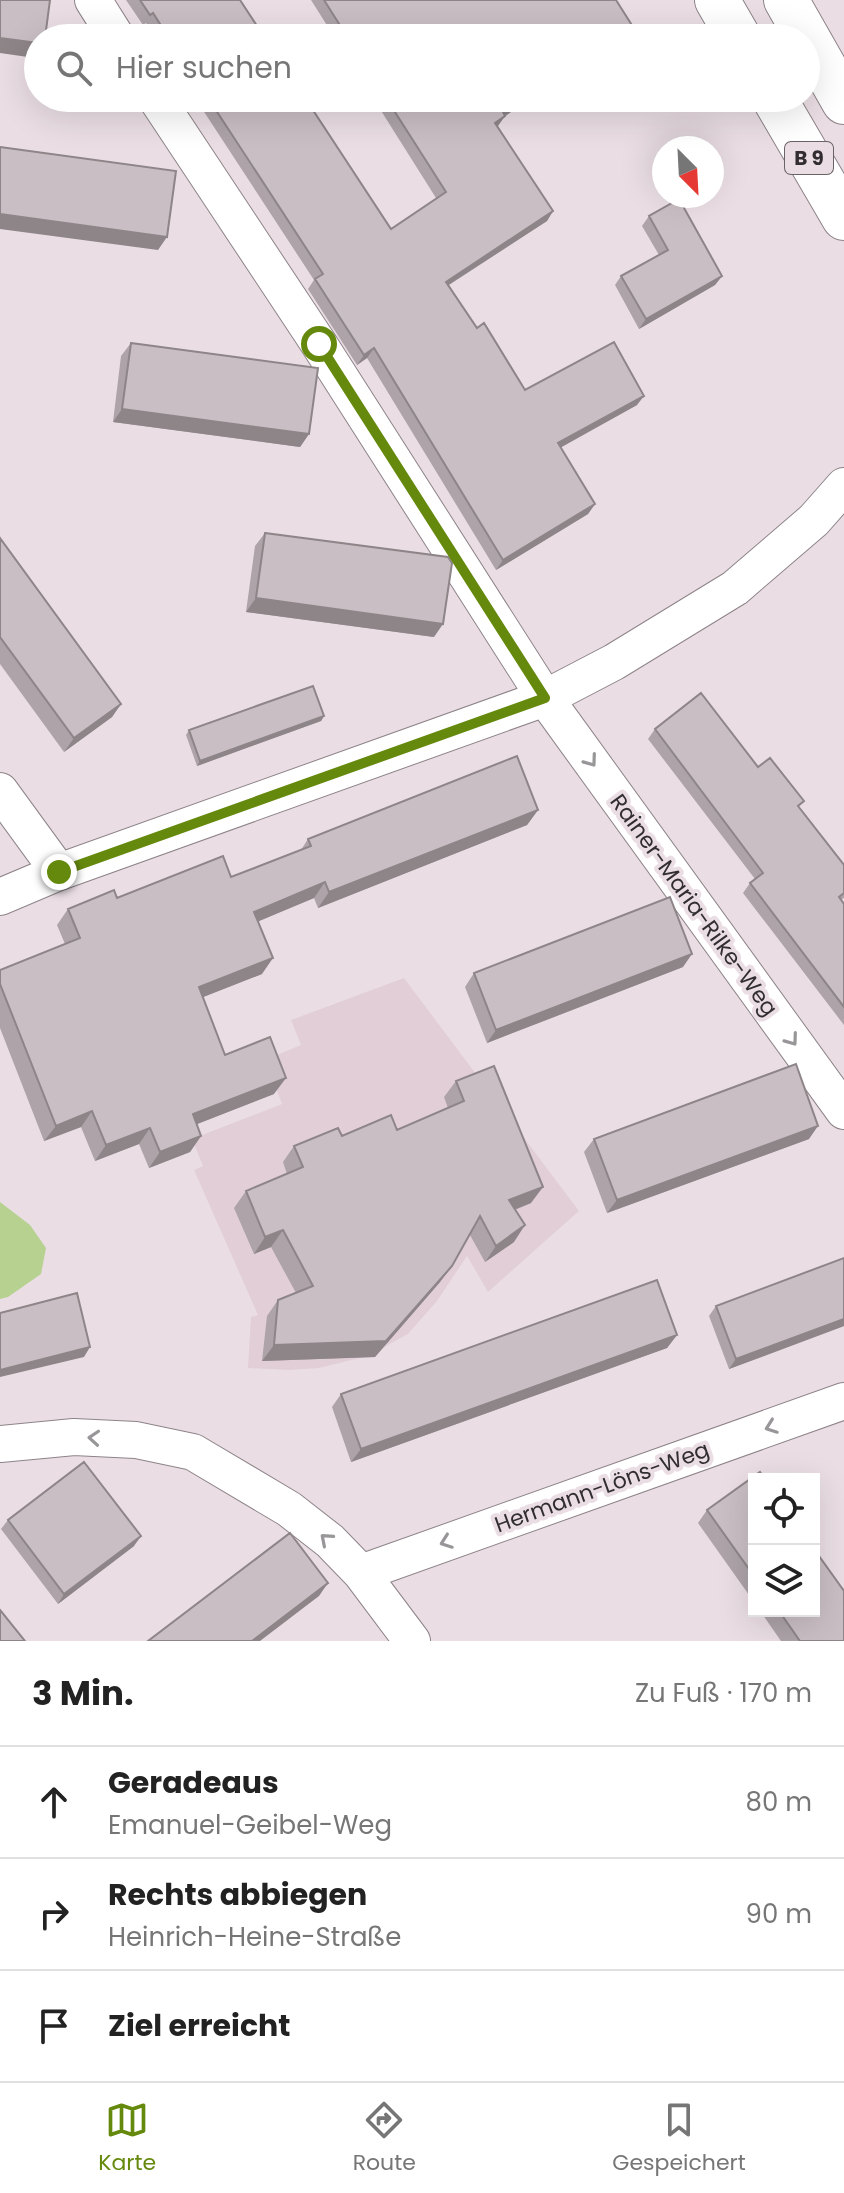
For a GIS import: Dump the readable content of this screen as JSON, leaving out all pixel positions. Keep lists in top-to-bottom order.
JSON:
{
  "streets": {
    "highway": ["B 9"],
    "street": ["Rainer-Maria-Rilke-Weg", "Hermann-Löns-Weg"]
  },
  "one_way": ["Rainer-Maria-Rilke-Weg", "Hermann-Löns-Weg"],
  "north": "bottom right",
  "page": {
    "search": "Hier suchen",
    "heading": ["3 Min.", "Zu Fuß · 170 m"],
    "list": [
      ["Geradeaus", "Emanuel-Geibel-Weg", "80 m"],
      ["Rechts abbiegen", "Heinrich-Heine-Straße", "90 m"],
      "Ziel erreicht"
    ],
    "nav": ["Karte", "Route", "Gespeichert"]
  }
}
